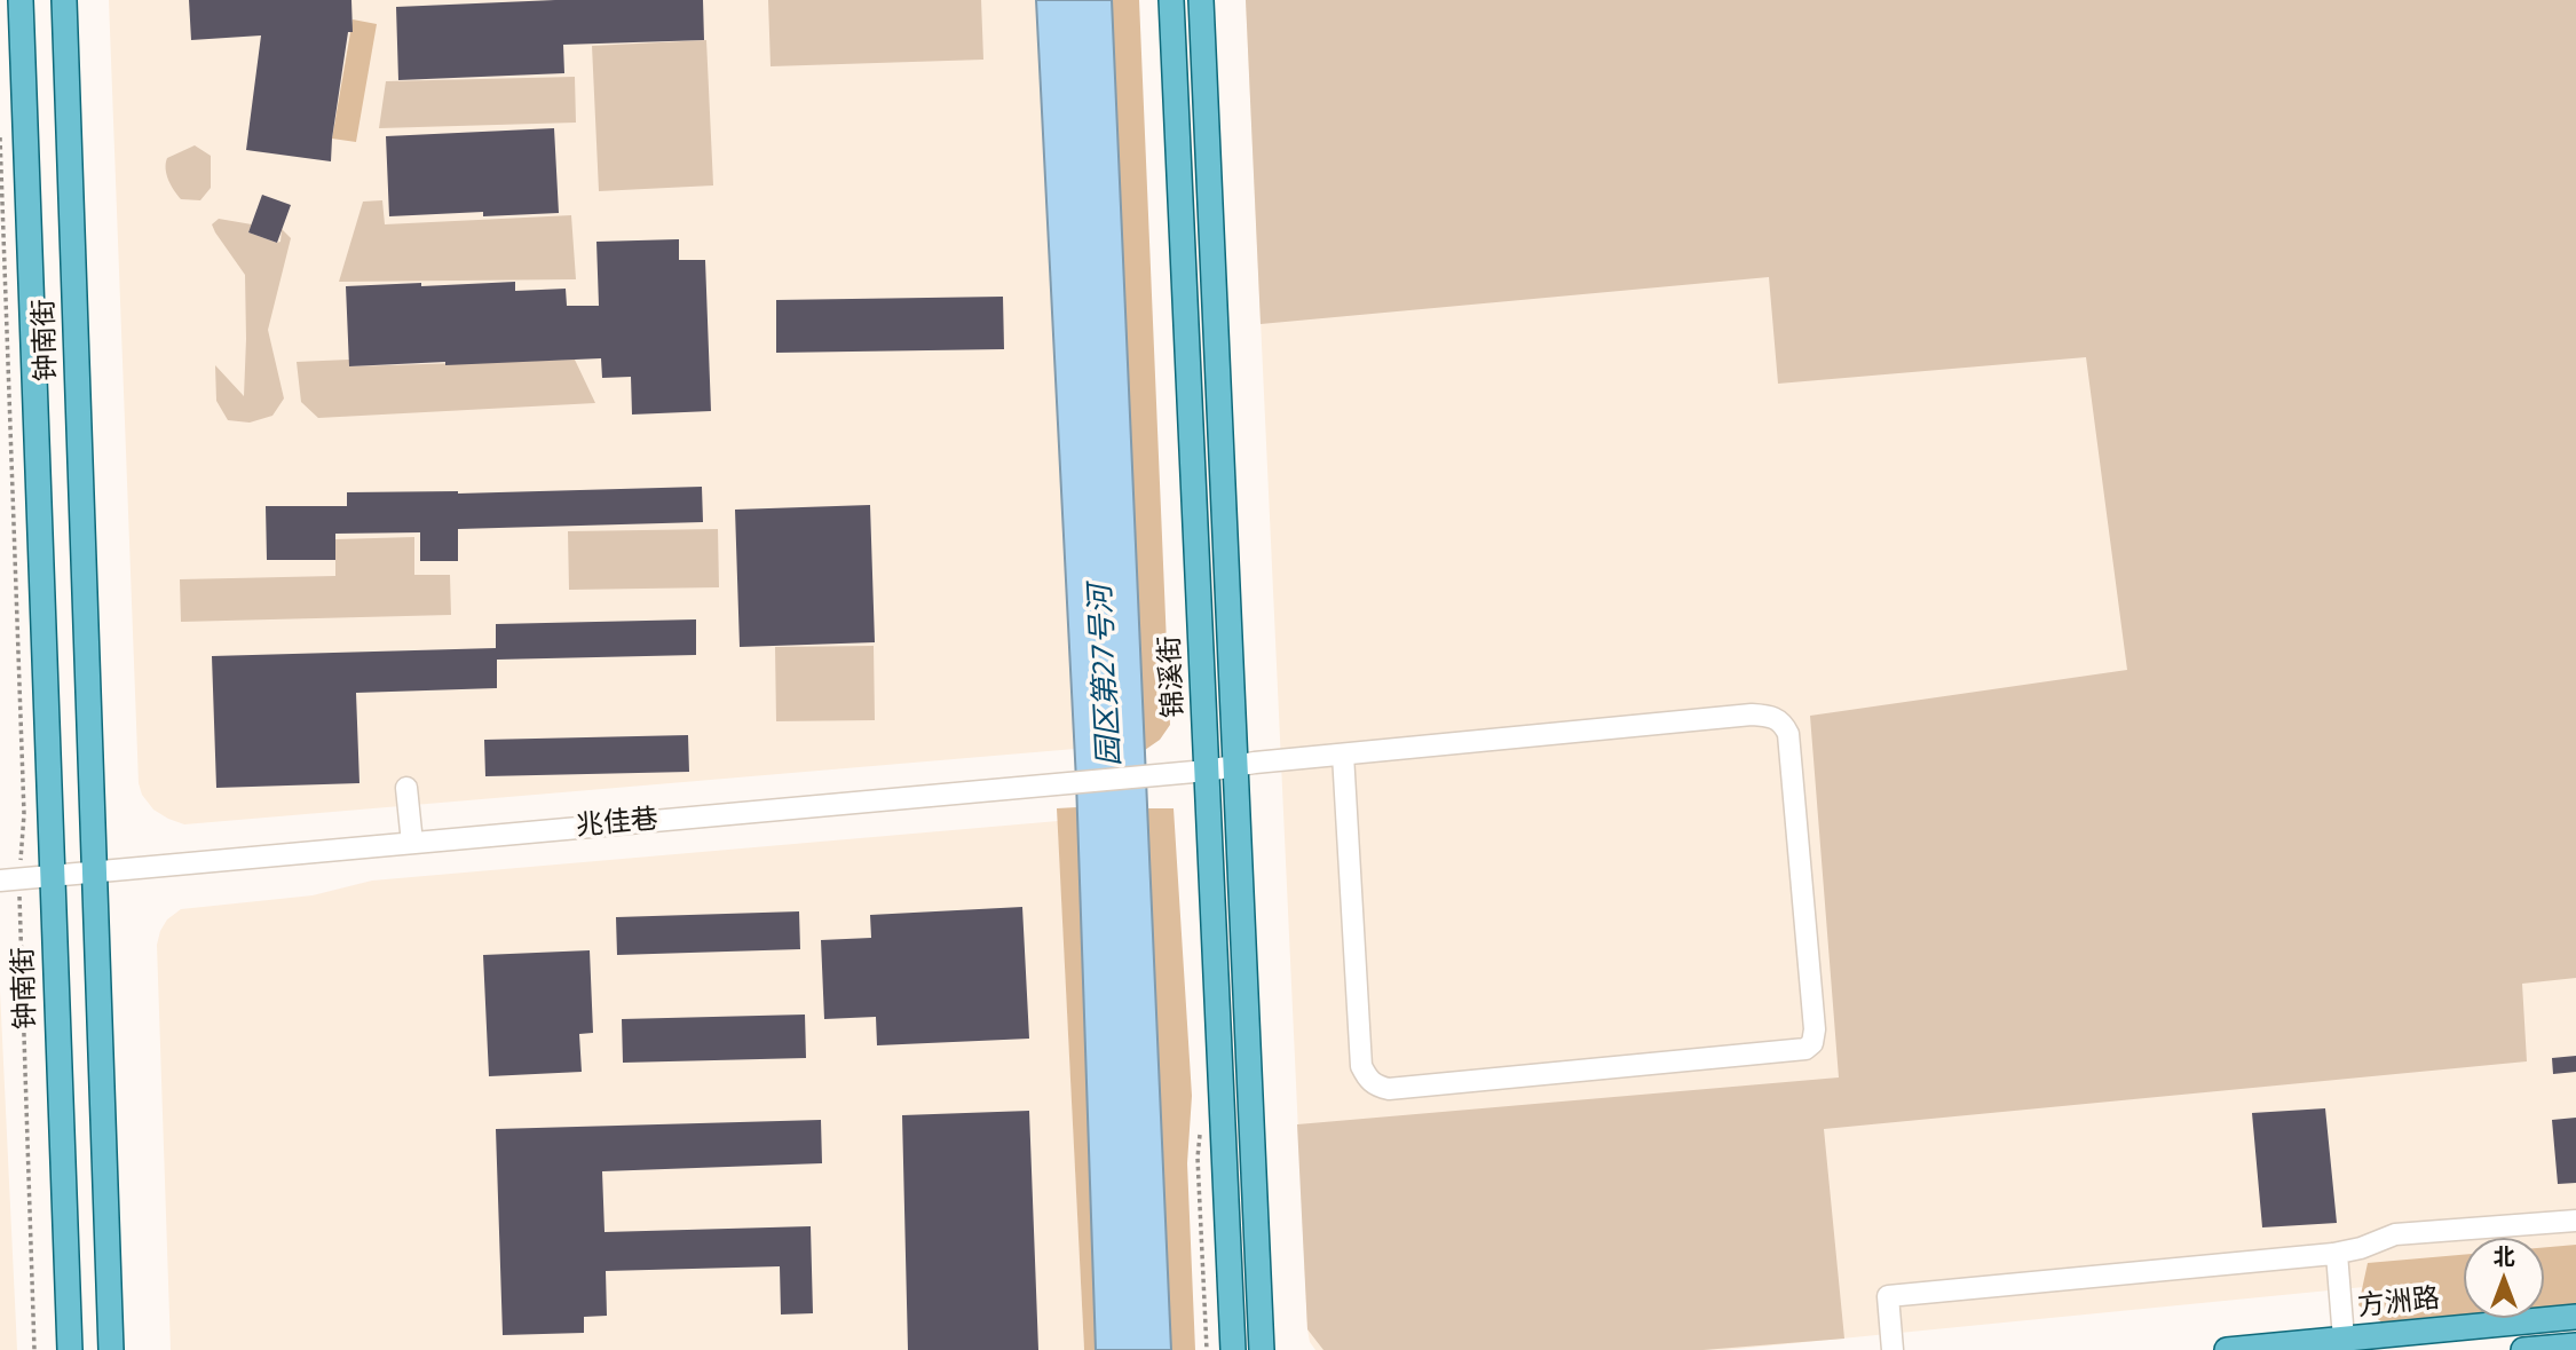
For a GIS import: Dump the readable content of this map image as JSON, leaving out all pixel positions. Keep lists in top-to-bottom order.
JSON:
{
  "streets": {
    "main road": ["钟南街", "锦溪街", "方洲路"],
    "street": ["兆佳巷"]
  },
  "crossings": [
    ["钟南街", "兆佳巷"],
    ["锦溪街", "兆佳巷"]
  ],
  "water": ["园区第27号河"],
  "north": "top"
}
